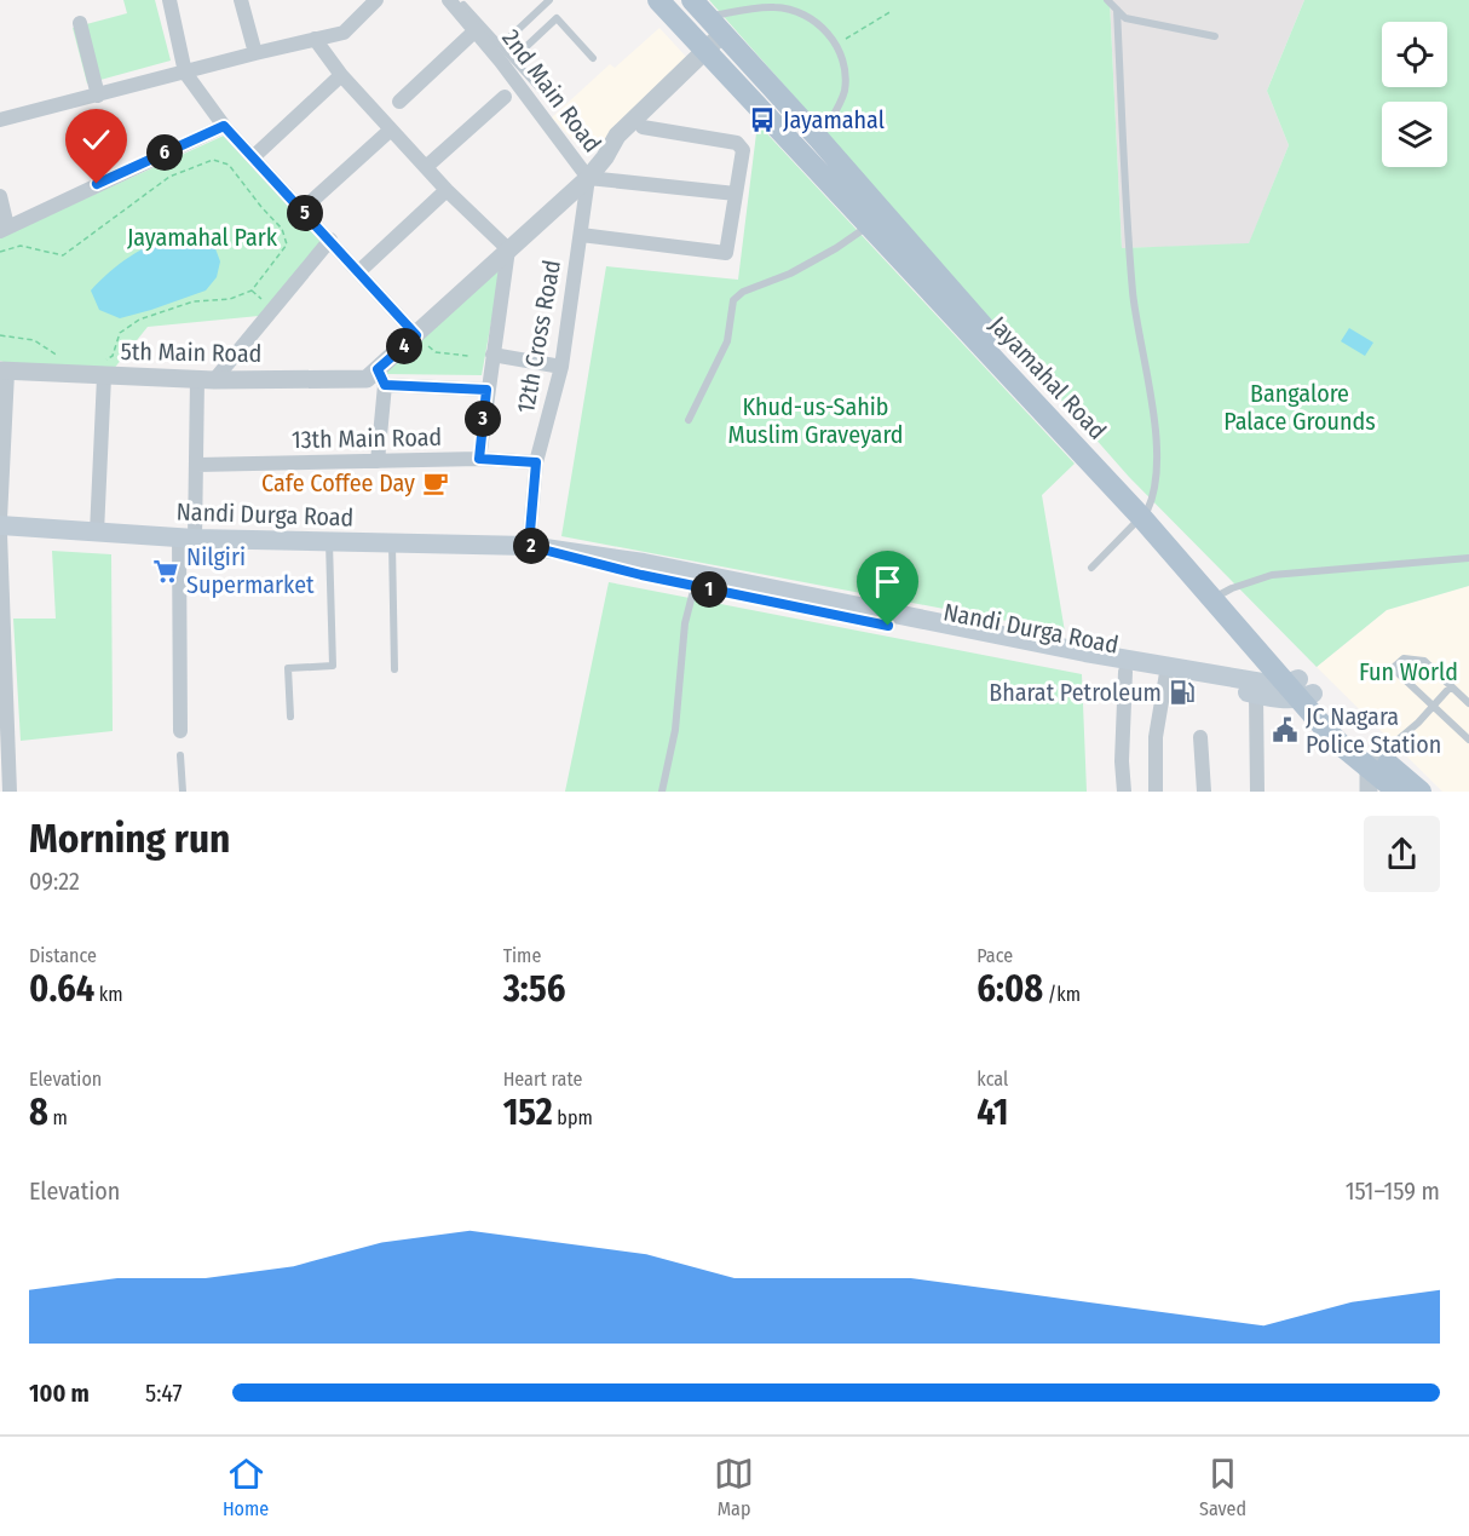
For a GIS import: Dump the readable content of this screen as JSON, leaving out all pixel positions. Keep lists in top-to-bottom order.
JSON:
{
  "streets": {
    "main road": ["Jayamahal Road", "Nandi Durga Road"],
    "street": [
      "2nd Main Road",
      "12th Cross Road",
      "5th Main Road",
      "13th Main Road"
    ]
  },
  "crossings": [
    ["2nd Main Road", "12th Cross Road"],
    ["2nd Main Road", "5th Main Road"],
    ["12th Cross Road", "5th Main Road"],
    ["12th Cross Road", "13th Main Road"],
    ["12th Cross Road", "Nandi Durga Road"],
    ["5th Main Road", "Jayamahal Road"],
    ["Jayamahal Road", "Nandi Durga Road"]
  ],
  "parks": [
    "Jayamahal Park",
    "Bangalore Palace Grounds",
    "Khud-us-Sahib Muslim Graveyard",
    "Fun World"
  ],
  "places": {
    "bus stop": ["Jayamahal"],
    "cafe": ["Cafe Coffee Day"],
    "supermarket": ["Nilgiri Supermarket"],
    "fuel station": ["Bharat Petroleum"],
    "public building": ["JC Nagara Police Station"]
  },
  "page": {
    "pins": [
      "6",
      "5",
      "4",
      "3",
      "2",
      "1"
    ],
    "heading": ["Morning run", "09:22"],
    "stats": [
      ["Distance", "0.64 km"],
      ["Time", "3:56"],
      ["Pace", "6:08 /km"],
      ["Elevation", "8 m"],
      ["Heart rate", "152 bpm"],
      ["kcal", "41"]
    ],
    "chart": ["Elevation", "151–159 m"],
    "list": [
      {
        "name": "100 m",
        "note": "5:47"
      }
    ],
    "tabs": ["Home", "Map", "Saved"]
  }
}
